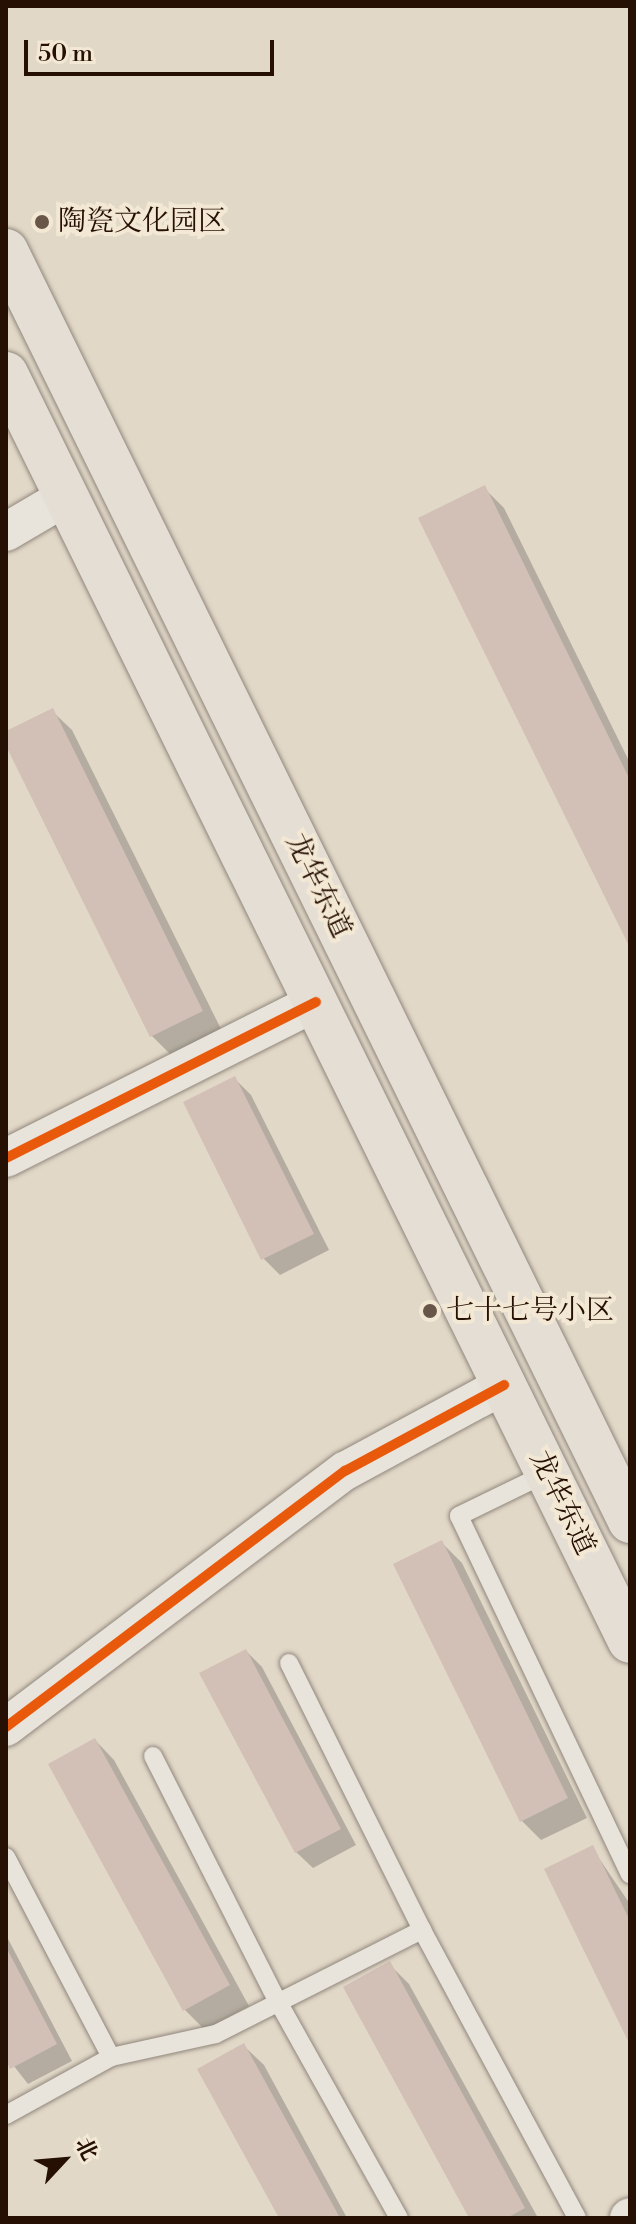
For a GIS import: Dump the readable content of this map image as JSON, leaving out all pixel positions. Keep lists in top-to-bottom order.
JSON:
{
  "streets": {
    "main road": ["龙华东道"]
  },
  "places": ["陶瓷文化园区", "七十七号小区"],
  "scale_bar": "50 m",
  "north": "top right"
}
